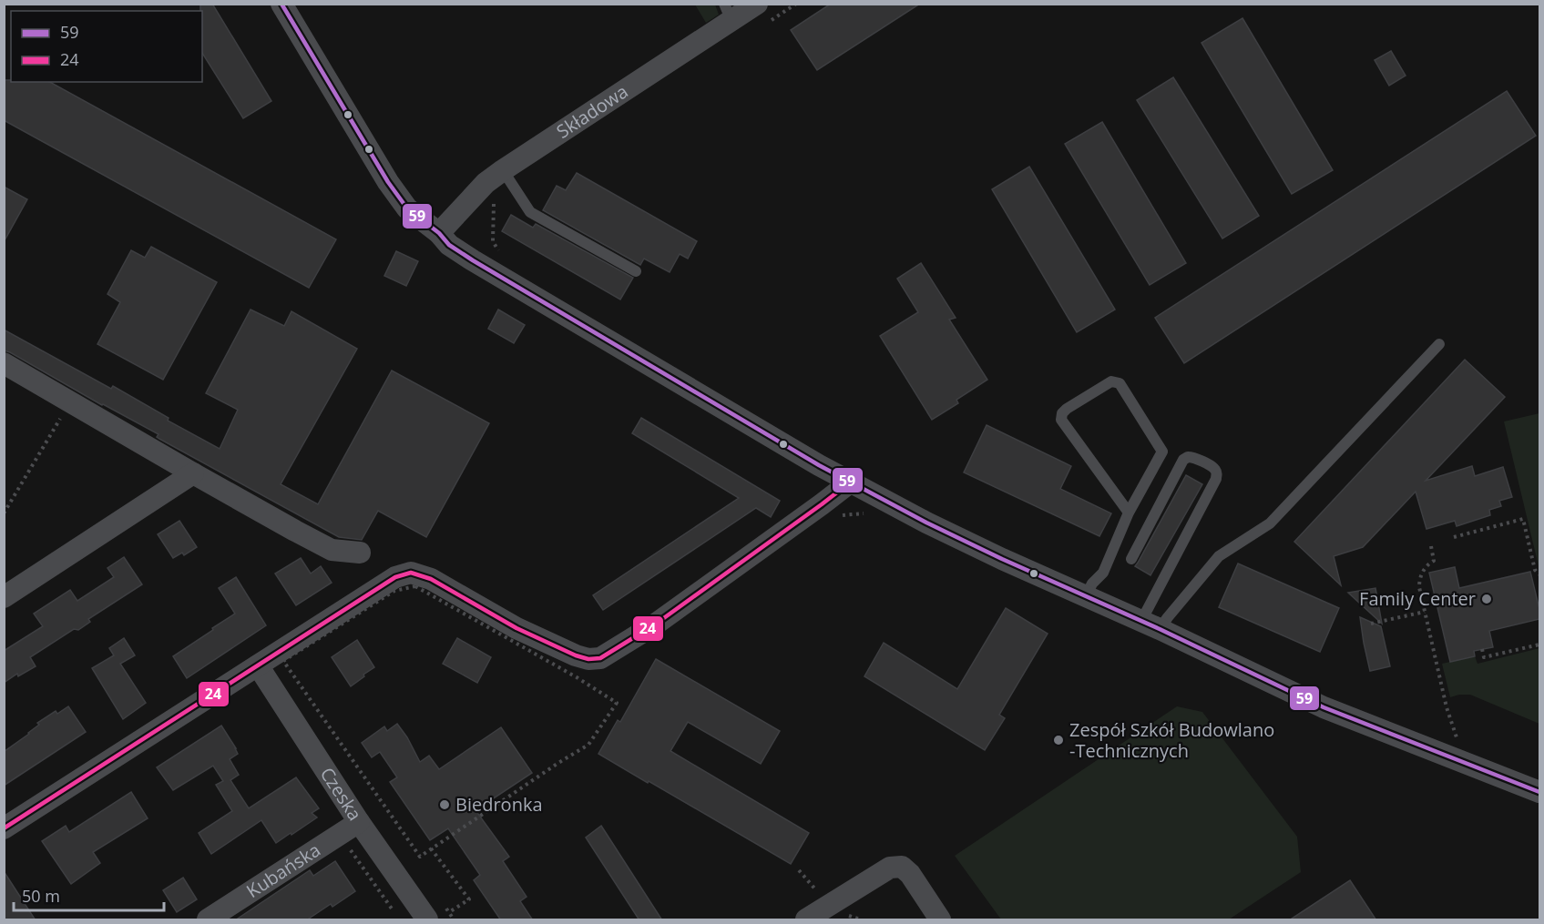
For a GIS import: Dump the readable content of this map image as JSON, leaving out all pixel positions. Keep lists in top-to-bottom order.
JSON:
{
  "streets": {
    "street": ["Składowa", "Czeska", "Kubańska"]
  },
  "crossings": [
    ["Czeska", "Kubańska"]
  ],
  "places": ["Family Center", "Zespół Szkół Budowlano -Technicznych", "Biedronka"],
  "lines": ["transit line 59", "transit line 24"],
  "legend": ["59", "24"],
  "scale_bar": "50 m"
}
